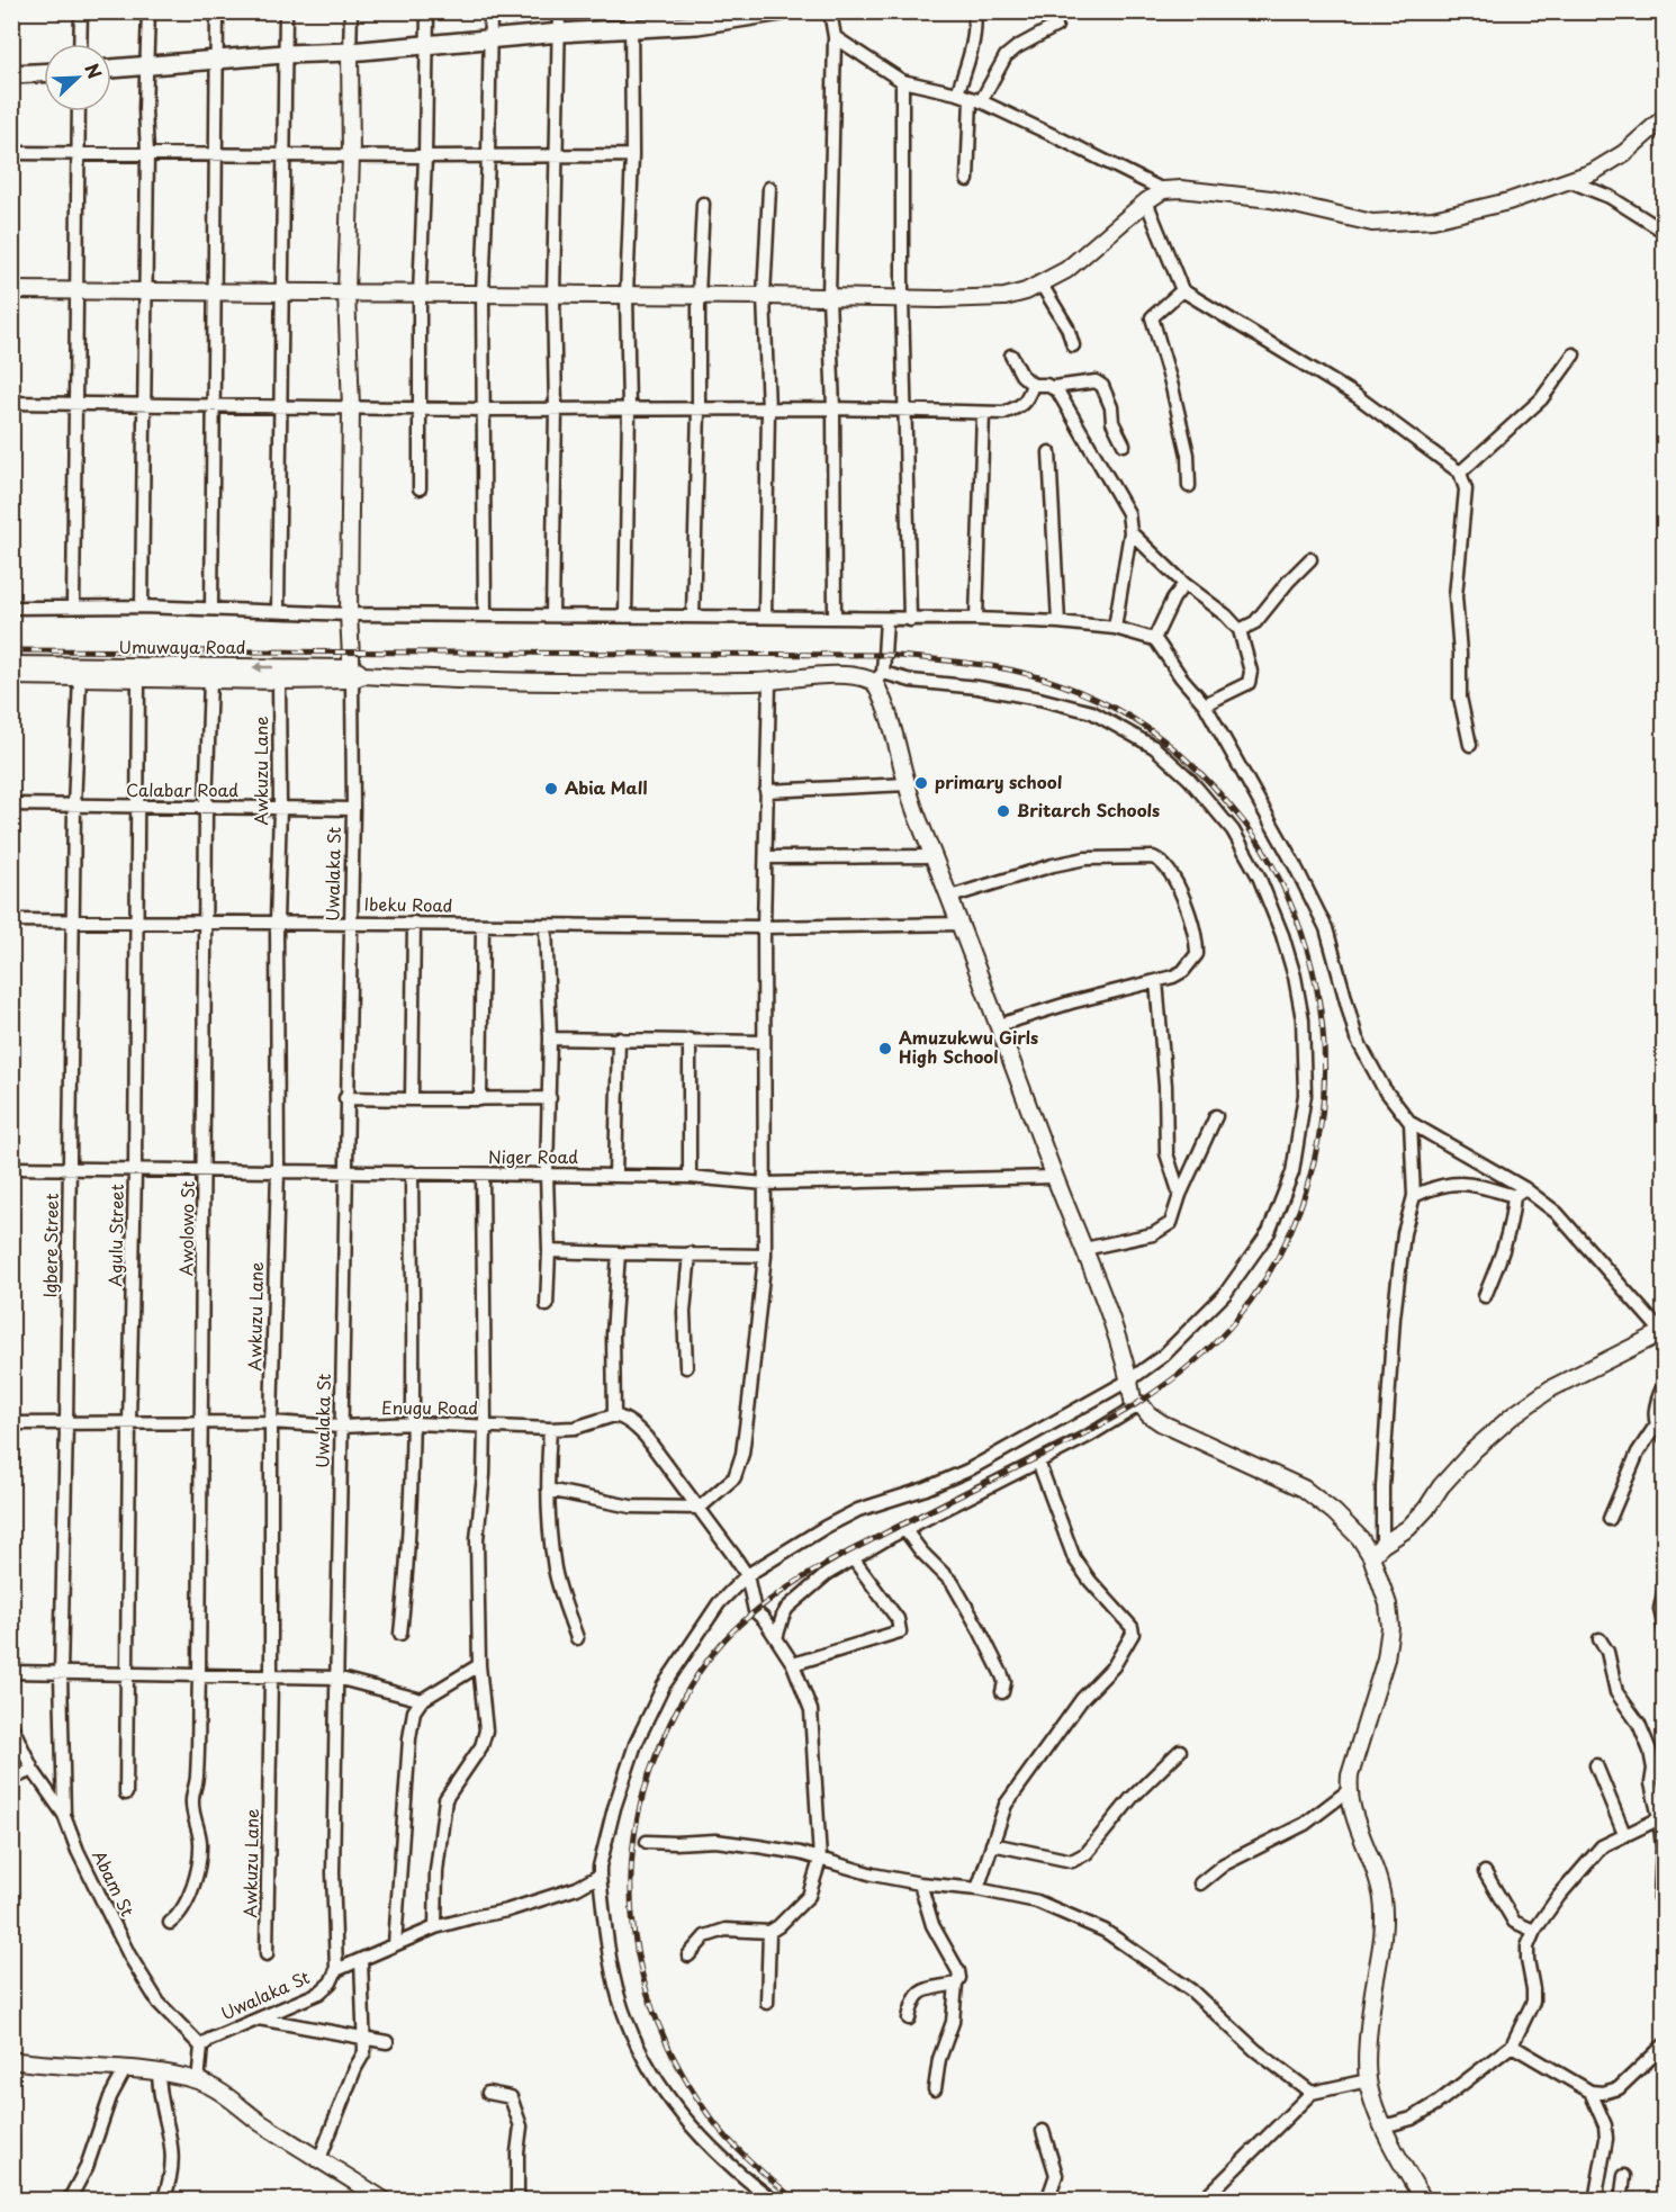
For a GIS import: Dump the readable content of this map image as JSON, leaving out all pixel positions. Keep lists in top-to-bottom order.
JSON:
{
  "streets": {
    "street": [
      "Umuwaya Road",
      "Awkuzu Lane",
      "Calabar Road",
      "Uwalaka St",
      "Ibeku Road",
      "Niger Road",
      "Awolowo St",
      "Agulu Street",
      "Igbere Street",
      "Enugu Road",
      "Abam St"
    ]
  },
  "crossings": [
    ["Umuwaya Road", "Awkuzu Lane"],
    ["Umuwaya Road", "Uwalaka St"],
    ["Umuwaya Road", "Awolowo St"],
    ["Umuwaya Road", "Agulu Street"],
    ["Umuwaya Road", "Igbere Street"],
    ["Awkuzu Lane", "Calabar Road"],
    ["Awkuzu Lane", "Ibeku Road"],
    ["Awkuzu Lane", "Niger Road"],
    ["Awkuzu Lane", "Enugu Road"],
    ["Calabar Road", "Uwalaka St"],
    ["Calabar Road", "Awolowo St"],
    ["Calabar Road", "Agulu Street"],
    ["Calabar Road", "Igbere Street"],
    ["Uwalaka St", "Ibeku Road"],
    ["Uwalaka St", "Niger Road"],
    ["Uwalaka St", "Enugu Road"],
    ["Uwalaka St", "Abam St"],
    ["Ibeku Road", "Awolowo St"],
    ["Ibeku Road", "Agulu Street"],
    ["Ibeku Road", "Igbere Street"],
    ["Niger Road", "Awolowo St"],
    ["Niger Road", "Agulu Street"],
    ["Niger Road", "Igbere Street"],
    ["Awolowo St", "Enugu Road"],
    ["Agulu Street", "Enugu Road"],
    ["Igbere Street", "Enugu Road"],
    ["Igbere Street", "Abam St"]
  ],
  "places": [
    "primary school",
    "Abia Mall",
    "Britarch Schools",
    "Amuzukwu Girls High School"
  ],
  "north": "top right"
}
